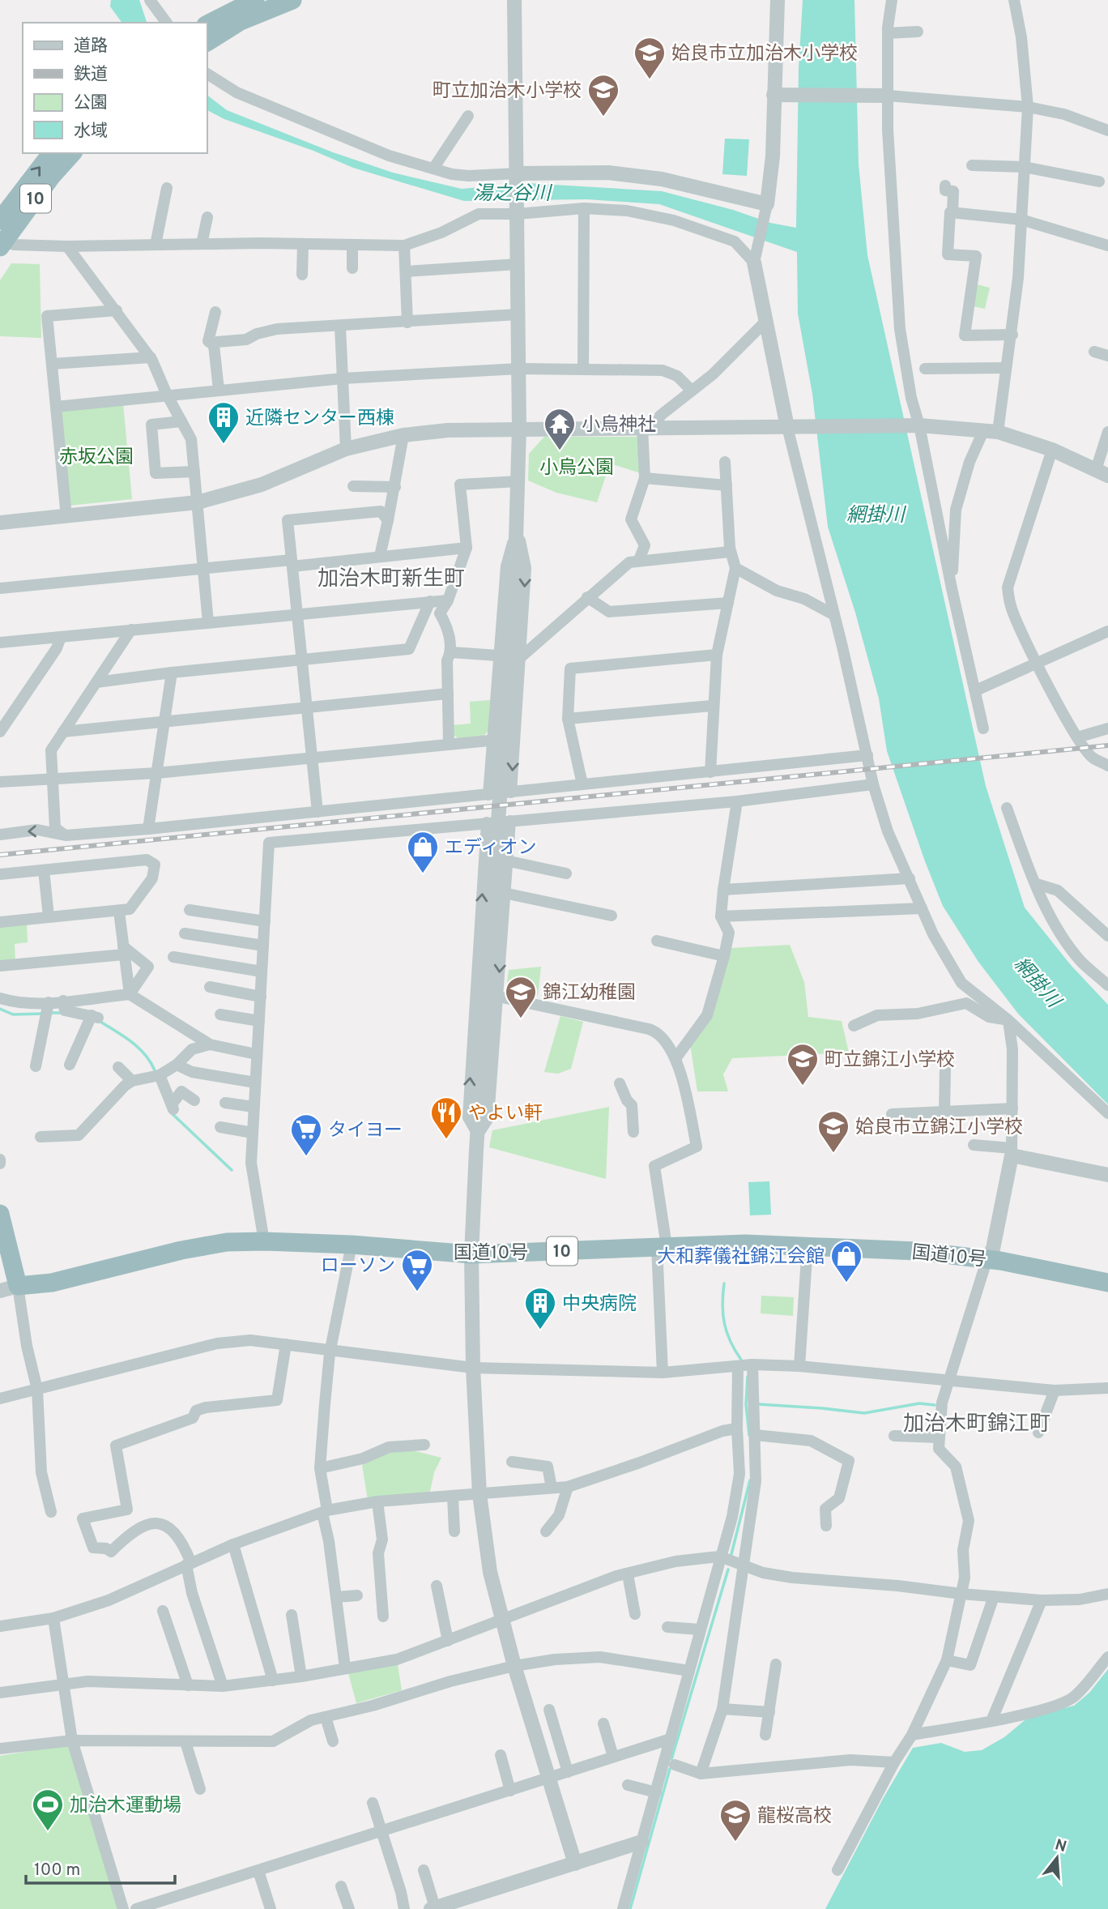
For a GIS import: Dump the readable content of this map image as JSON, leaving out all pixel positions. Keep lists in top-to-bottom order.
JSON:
{
  "streets": {
    "highway": ["10", "国道10号"]
  },
  "districts": ["加治木町新生町", "加治木町錦江町"],
  "water": ["湯之谷川", "網掛川"],
  "parks": ["赤坂公園", "小烏公園"],
  "places": {
    "school or university": [
      "姶良市立加治木小学校",
      "町立加治木小学校",
      "錦江幼稚園",
      "町立錦江小学校",
      "姶良市立錦江小学校",
      "龍桜高校"
    ],
    "building": ["近隣センター西棟", "中央病院"],
    "temple": ["小烏神社"],
    "shop": ["エディオン", "大和葬儀社錦江会館"],
    "restaurant": ["やよい軒"],
    "supermarket": ["タイヨー", "ローソン"],
    "sports": ["加治木運動場"]
  },
  "legend": [
    "道路",
    "鉄道",
    "公園",
    "水域"
  ],
  "scale_bar": "100 m",
  "north": "top"
}
